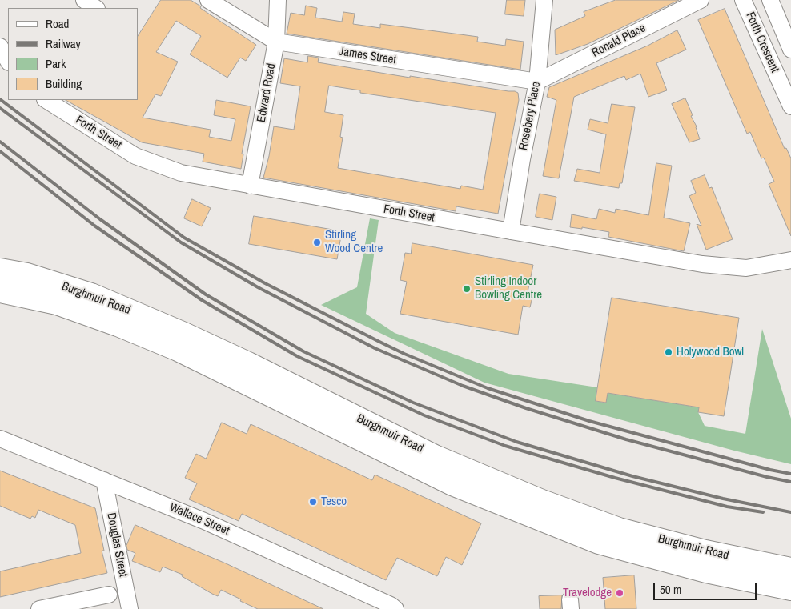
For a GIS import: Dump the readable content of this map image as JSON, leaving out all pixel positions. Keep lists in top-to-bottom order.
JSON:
{
  "streets": {
    "main road": ["Burghmuir Road"],
    "street": [
      "Ronald Place",
      "Forth Crescent",
      "James Street",
      "Edward Road",
      "Rosebery Place",
      "Forth Street",
      "Wallace Street",
      "Douglas Street"
    ]
  },
  "crossings": [
    ["Ronald Place", "James Street"],
    ["Ronald Place", "Rosebery Place"],
    ["James Street", "Edward Road"],
    ["James Street", "Rosebery Place"],
    ["Edward Road", "Forth Street"],
    ["Rosebery Place", "Forth Street"],
    ["Wallace Street", "Douglas Street"]
  ],
  "places": [
    "Stirling Wood Centre",
    "Stirling Indoor Bowling Centre",
    "Holywood Bowl",
    "Tesco",
    "Travelodge"
  ],
  "legend": [
    "Road",
    "Railway",
    "Park",
    "Building"
  ],
  "scale_bar": "50 m"
}
